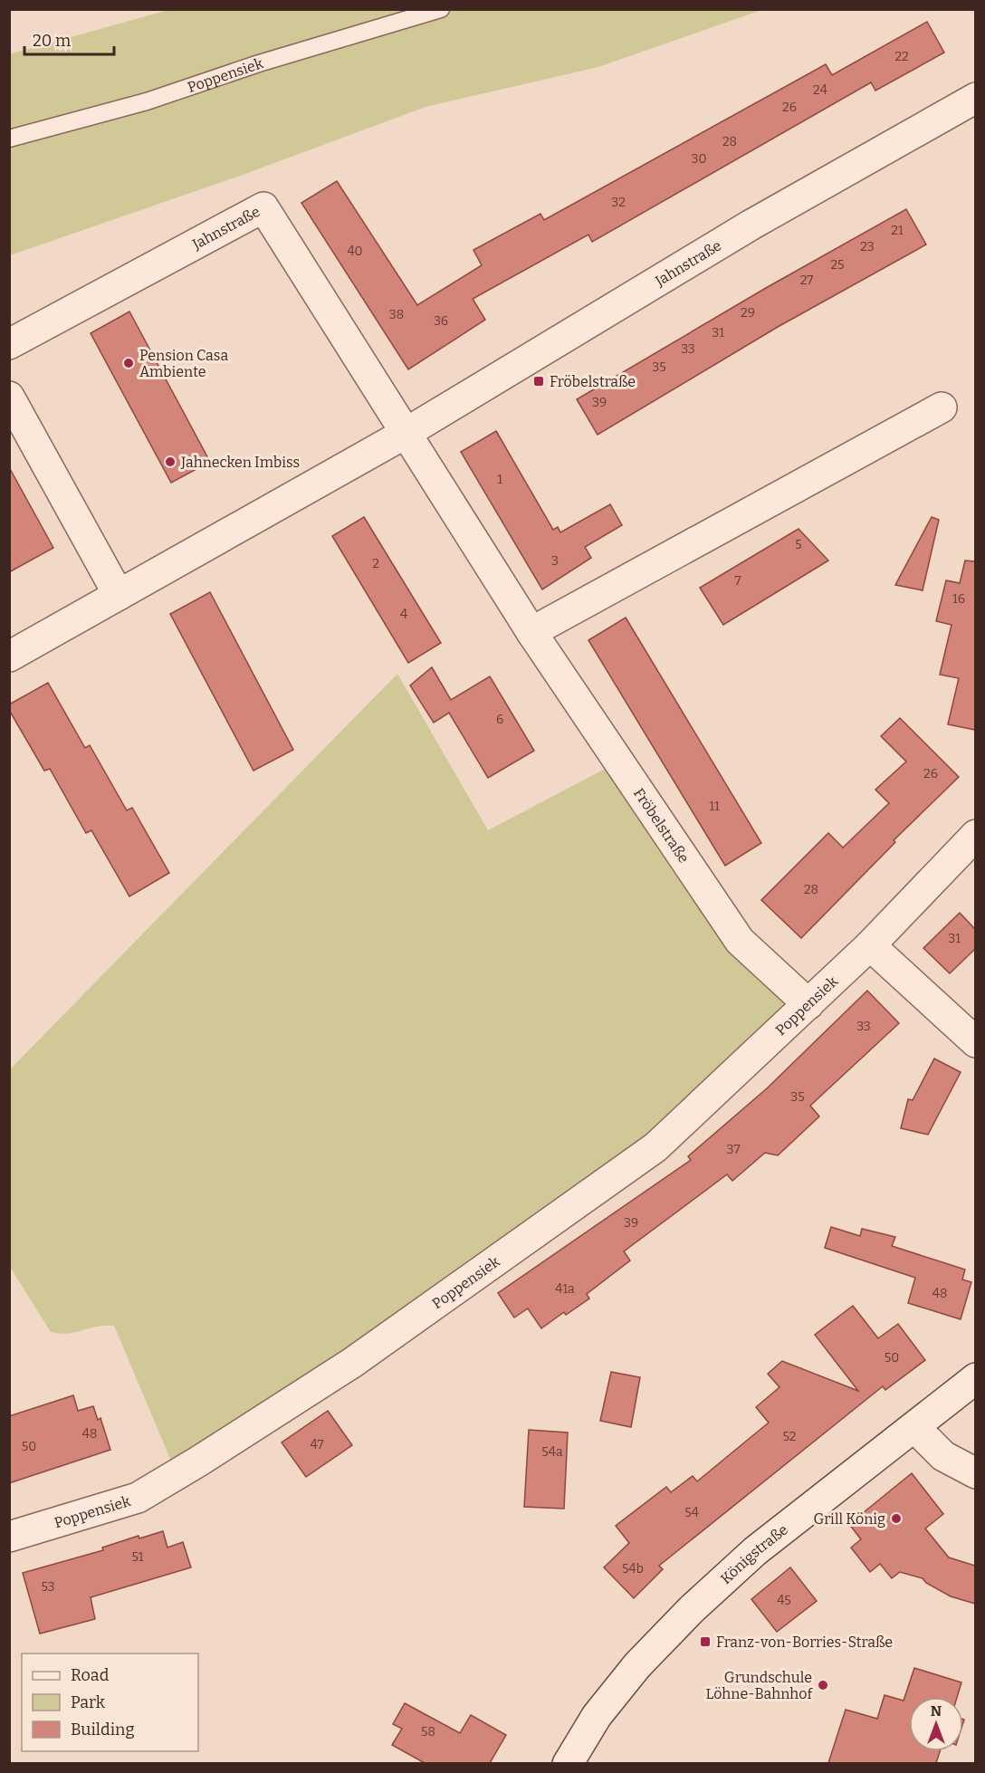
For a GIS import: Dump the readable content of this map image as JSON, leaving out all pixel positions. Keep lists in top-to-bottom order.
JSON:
{
  "streets": {
    "street": [
      "Poppensiek",
      "Jahnstraße",
      "Fröbelstraße",
      "Königstraße"
    ]
  },
  "crossings": [
    ["Poppensiek", "Fröbelstraße"],
    ["Jahnstraße", "Fröbelstraße"]
  ],
  "places": {
    "other": [
      "Pension Casa Ambiente",
      "Jahnecken Imbiss",
      "Grill König",
      "Grundschule Löhne-Bahnhof"
    ],
    "transit": ["Fröbelstraße", "Franz-von-Borries-Straße"]
  },
  "house_numbers": [
    "22",
    "24",
    "26",
    "28",
    "30",
    "32",
    "21",
    "23",
    "40",
    "25",
    "27",
    "29",
    "38",
    "36",
    "31",
    "33",
    "35",
    "39",
    "1",
    "5",
    "3",
    "2",
    "7",
    "16",
    "4",
    "6",
    "26",
    "11",
    "28",
    "31",
    "33",
    "35",
    "37",
    "39",
    "41a",
    "48",
    "50",
    "48",
    "52",
    "47",
    "50",
    "54a",
    "54",
    "51",
    "54b",
    "53",
    "45",
    "58"
  ],
  "legend": ["Road", "Park", "Building"],
  "scale_bar": "20 m",
  "north": "top"
}
